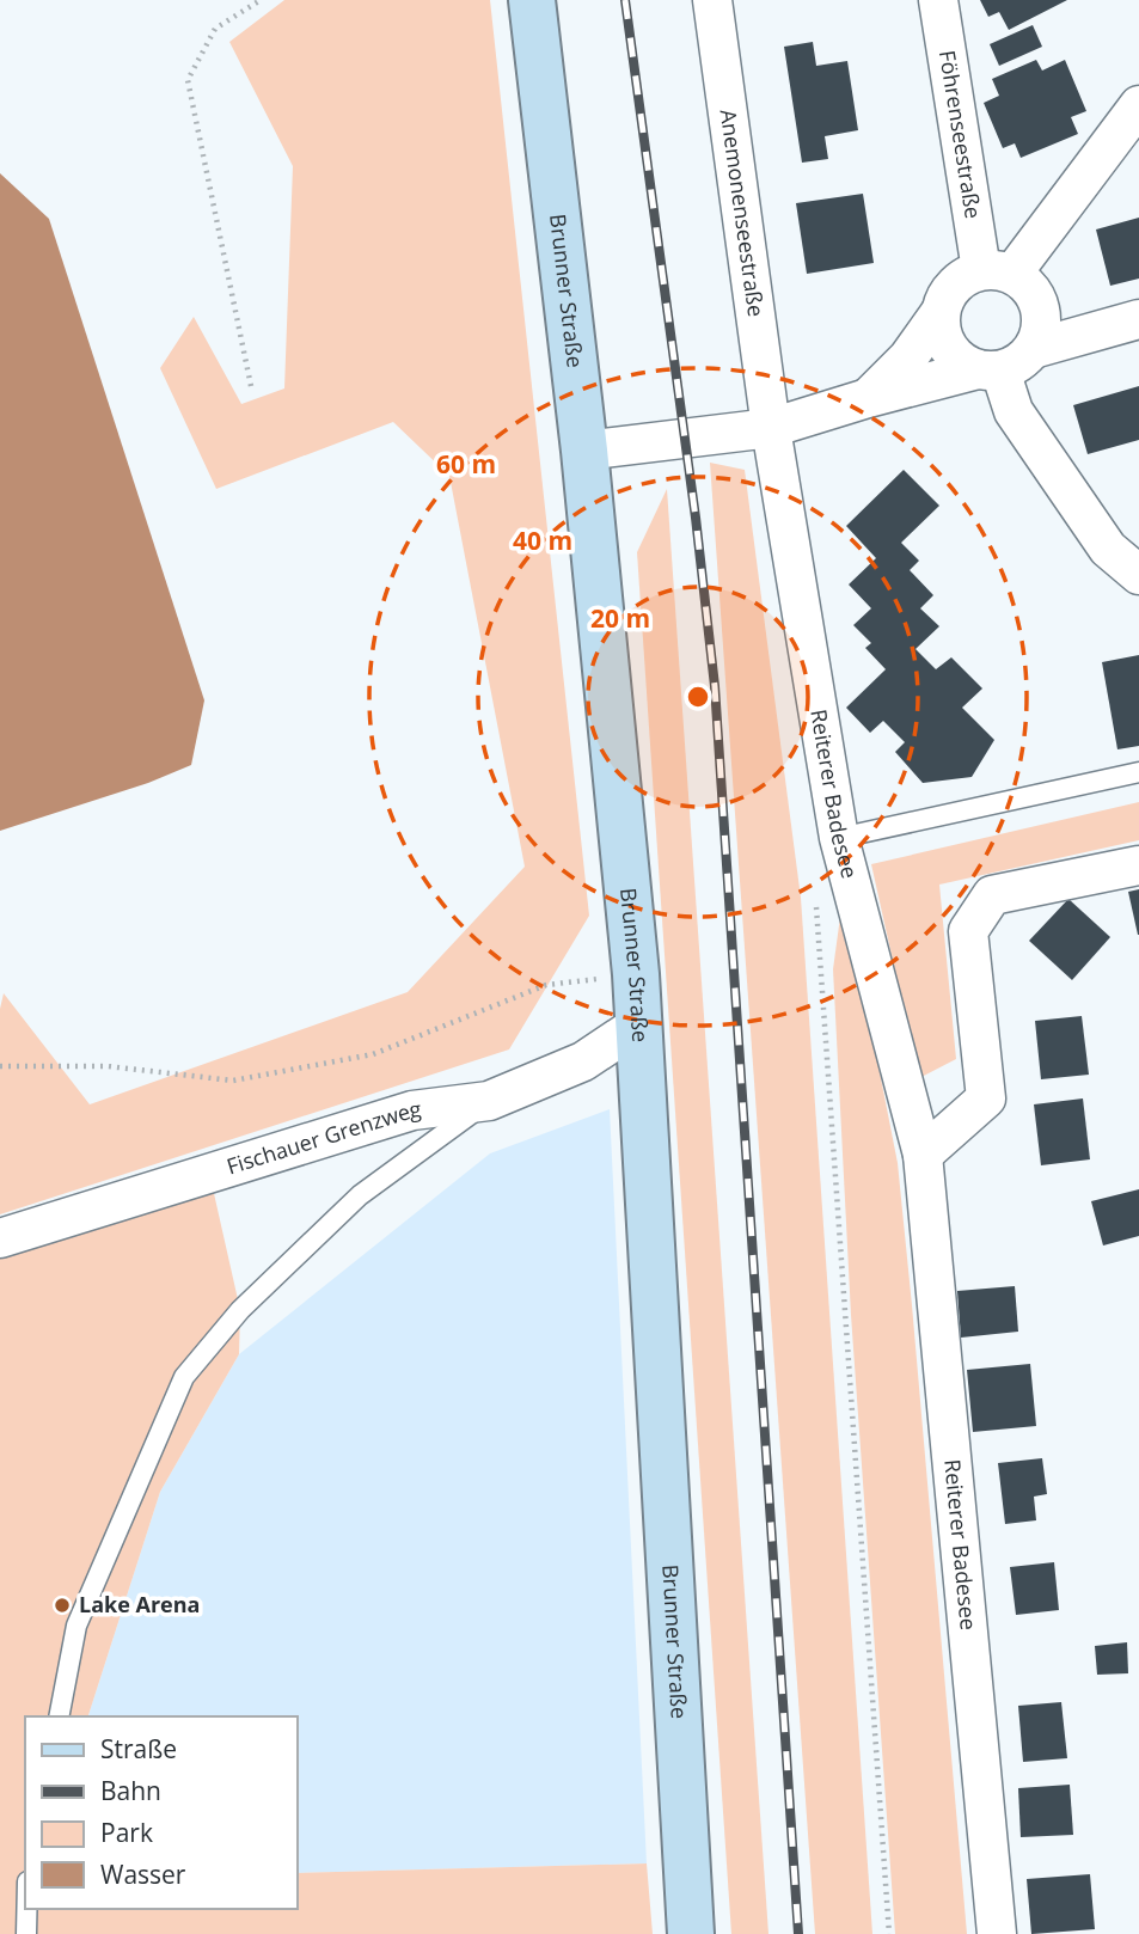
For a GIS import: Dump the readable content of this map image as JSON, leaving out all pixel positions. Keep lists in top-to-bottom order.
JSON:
{
  "streets": {
    "main road": ["Brunner Straße"],
    "street": [
      "Föhrenseestraße",
      "Anemonenseestraße",
      "Reiterer Badesee",
      "Fischauer Grenzweg"
    ]
  },
  "crossings": [
    ["Anemonenseestraße", "Reiterer Badesee"],
    ["Brunner Straße", "Fischauer Grenzweg"]
  ],
  "places": ["Lake Arena"],
  "legend": [
    "Straße",
    "Bahn",
    "Park",
    "Wasser"
  ],
  "rings": ["60 m", "40 m", "20 m"]
}
